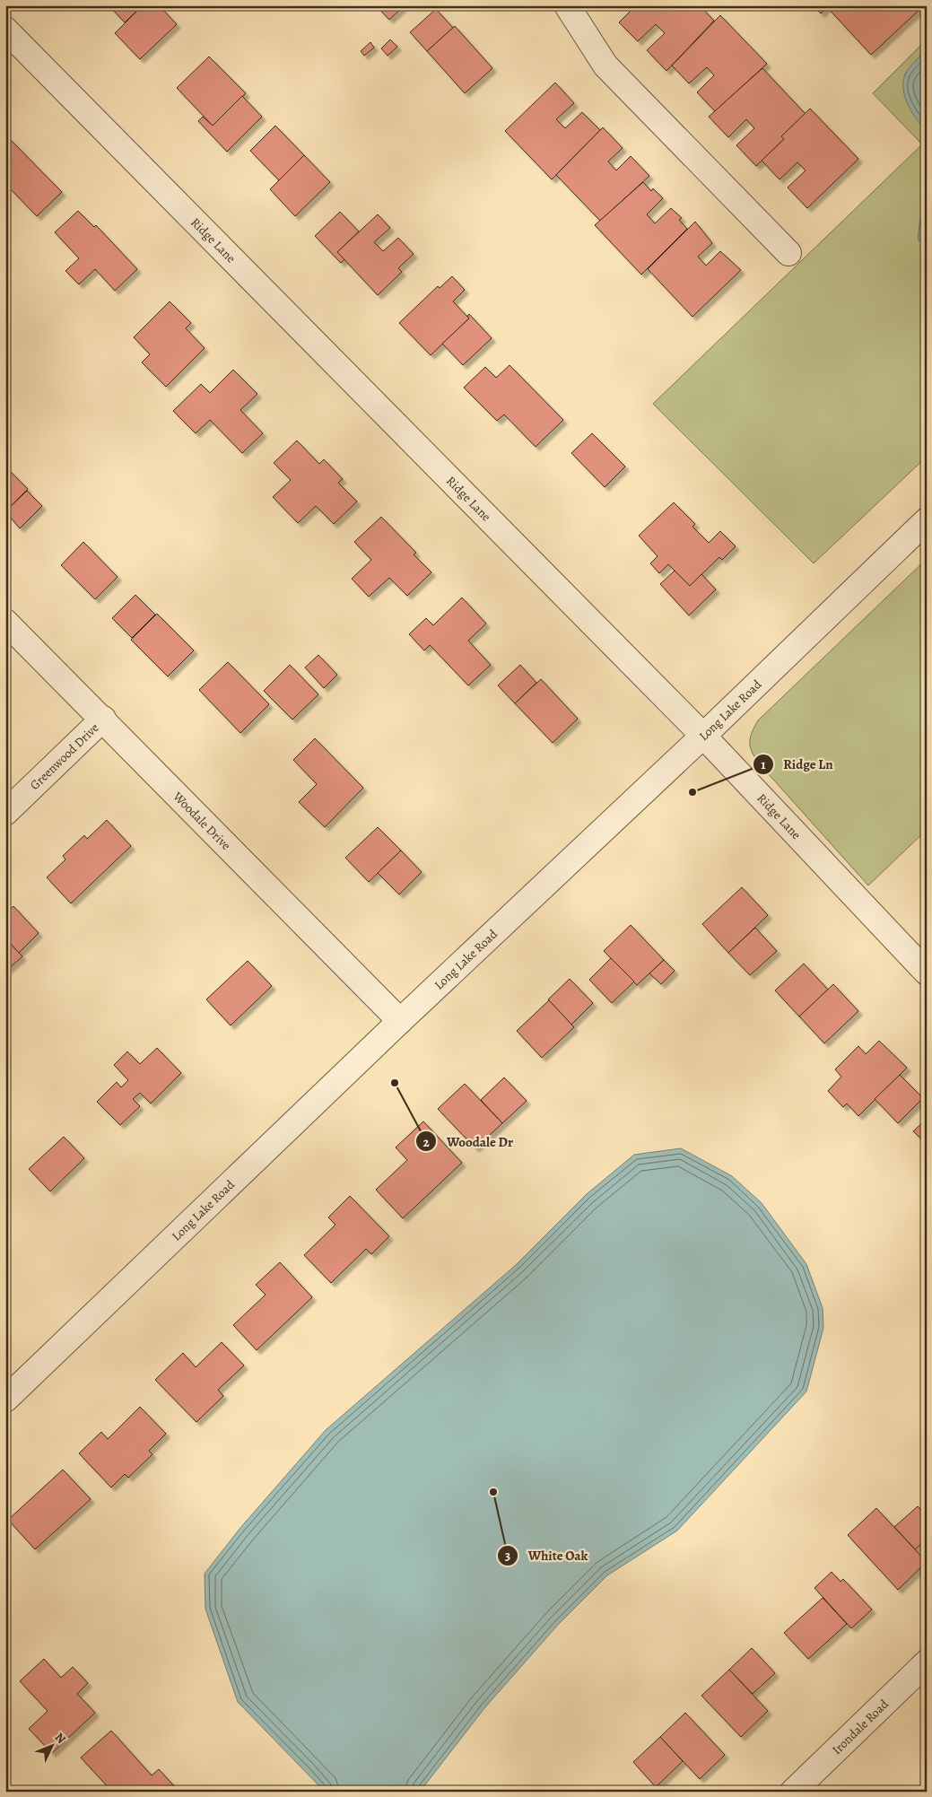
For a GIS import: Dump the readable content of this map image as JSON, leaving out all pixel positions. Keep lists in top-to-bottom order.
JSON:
{
  "streets": {
    "street": [
      "Ridge Lane",
      "Long Lake Road",
      "Greenwood Drive",
      "Woodale Drive",
      "Irondale Road"
    ]
  },
  "crossings": [
    ["Ridge Lane", "Long Lake Road"],
    ["Long Lake Road", "Woodale Drive"],
    ["Greenwood Drive", "Woodale Drive"]
  ],
  "places": ["Ridge Ln", "Woodale Dr", "White Oak"],
  "north": "top right"
}
